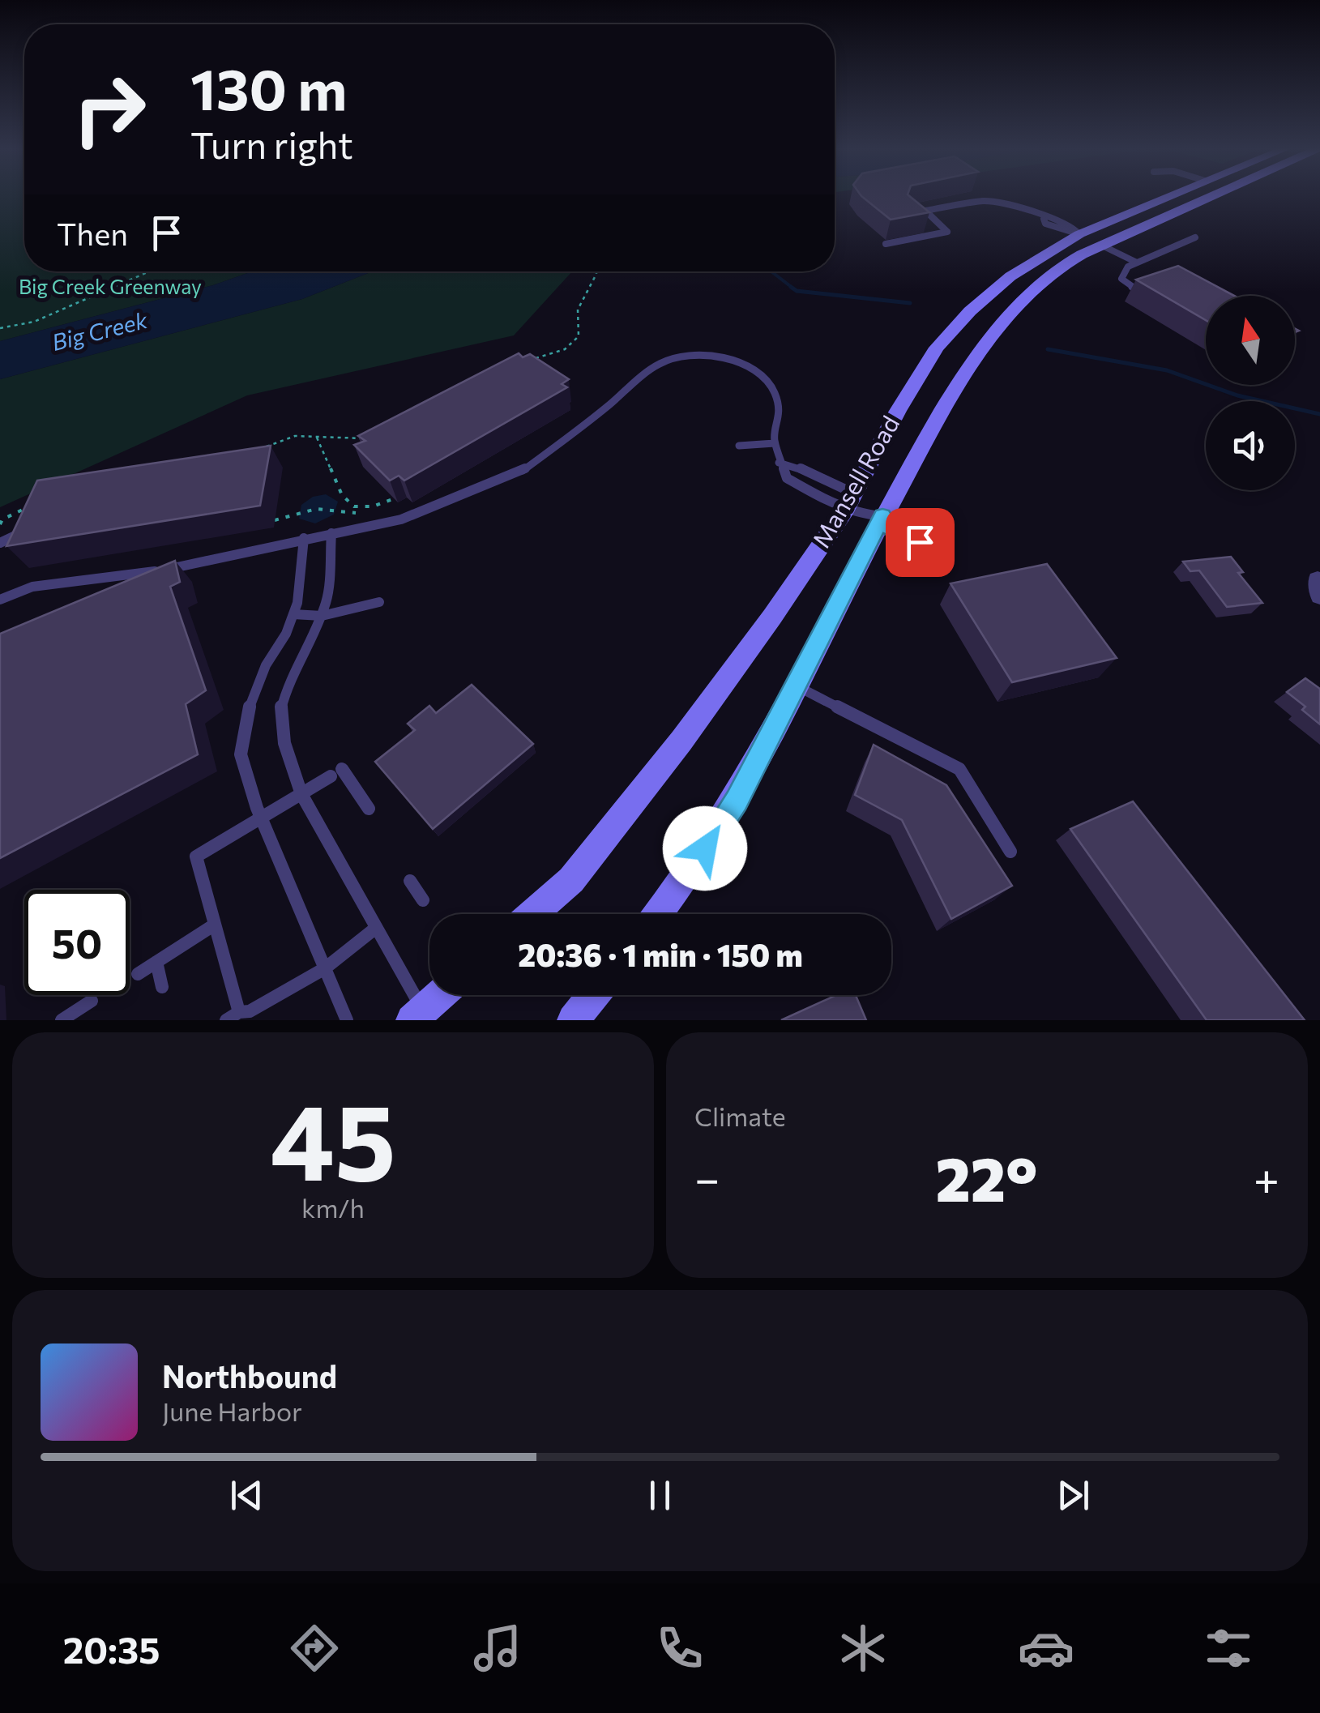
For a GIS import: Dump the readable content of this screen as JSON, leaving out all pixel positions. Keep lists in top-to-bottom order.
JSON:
{
  "streets": {
    "main road": ["Mansell Road"]
  },
  "water": ["Big Creek"],
  "parks": ["Big Creek Greenway"],
  "north": "top",
  "page": {
    "turn": ["130 m", "Turn right"],
    "then": "Then",
    "limit": "50",
    "trip": "20:36 · 1 min · 150 m",
    "tile": [
      ["45", "km/h"],
      "Climate"
    ],
    "heat": ["−", "22°", "+"],
    "song": ["Northbound", "June Harbor"],
    "tabs": "20:35"
  }
}
